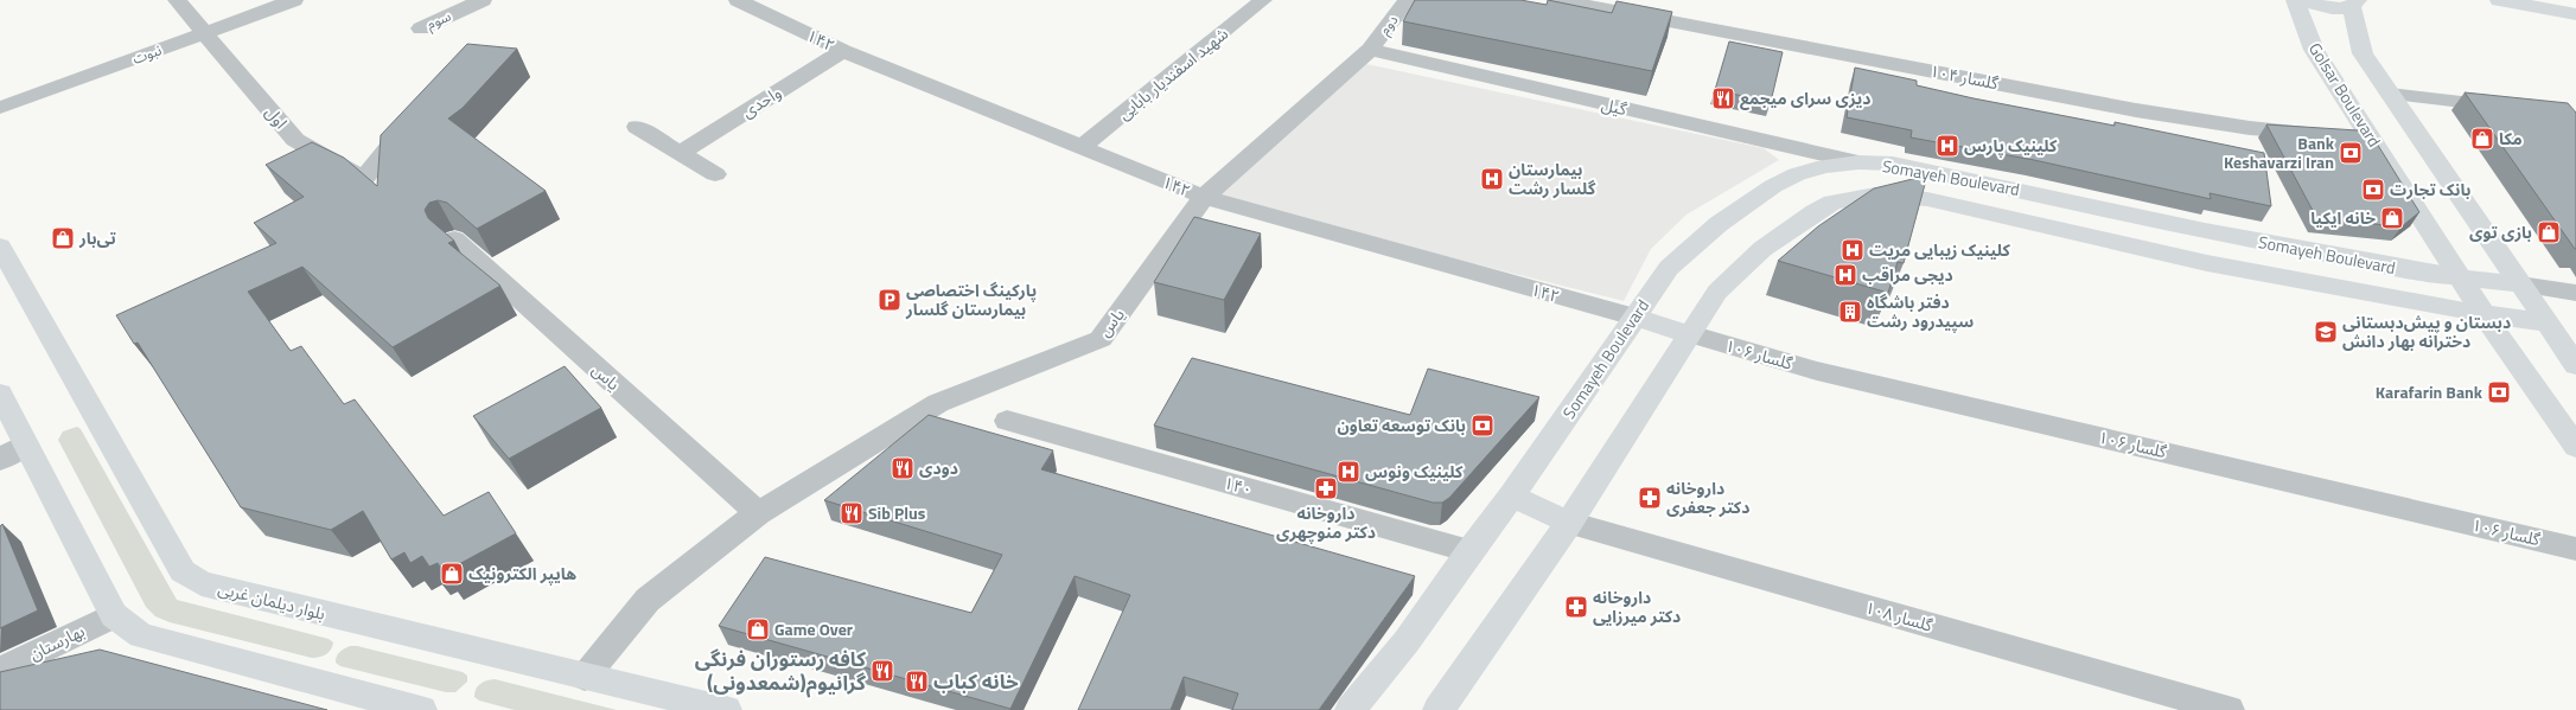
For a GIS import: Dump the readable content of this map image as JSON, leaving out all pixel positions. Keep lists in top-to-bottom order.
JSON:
{
  "streets": {
    "main road": ["Golsar Boulevard", "Somayeh Boulevard", "بلوار دیلمان غربی"],
    "street": [
      "سوم",
      "دوم",
      "۱۴۲",
      "نبوت",
      "شهید اسفندیار بابایی",
      "گلسار ۱۰۴",
      "واحدی",
      "گیل",
      "اول",
      "یاس",
      "گلسار ۱۰۶",
      "۱۴۰",
      "گلسار ۱۰۸",
      "بهارستان"
    ]
  },
  "crossings": [
    ["دوم", "گیل"],
    ["دوم", "یاس"],
    ["۱۴۲", "شهید اسفندیار بابایی"],
    ["۱۴۲", "واحدی"],
    ["۱۴۲", "Somayeh Boulevard"],
    ["۱۴۲", "یاس"],
    ["نبوت", "اول"],
    ["Golsar Boulevard", "Somayeh Boulevard"],
    ["گیل", "Somayeh Boulevard"],
    ["گیل", "یاس"],
    ["Somayeh Boulevard", "گلسار ۱۰۶"],
    ["Somayeh Boulevard", "۱۴۰"],
    ["Somayeh Boulevard", "گلسار ۱۰۸"],
    ["یاس", "بلوار دیلمان غربی"]
  ],
  "places": {
    "restaurant": [
      "دیزی سرای میجمع",
      "دودی",
      "Sib Plus",
      "کافه رستوران فرنگی گرانیوم(شمعدونی)",
      "خانه کباب"
    ],
    "shop": [
      "مکا",
      "خانه ایکیا",
      "بازی توی",
      "تی‌بار",
      "هایپر الکترونیک",
      "Game Over"
    ],
    "hospital": [
      "کلینیک پارس",
      "بیمارستان گلسار رشت",
      "کلینیک زیبایی مریت",
      "دیجی مراقب",
      "کلینیک ونوس"
    ],
    "bank": [
      "Bank Keshavarzi Iran",
      "بانک تجارت",
      "Karafarin Bank",
      "بانک توسعه تعاون"
    ],
    "parking": ["پارکینگ اختصاصی بیمارستان گلسار"],
    "building": ["دفتر باشگاه سپیدرود رشت"],
    "school or university": ["دبستان و پیش‌دبستانی دخترانه بهار دانش"],
    "pharmacy": ["داروخانه دکتر منوچهری", "داروخانه دکتر جعفری", "داروخانه دکتر میرزایی"]
  }
}
